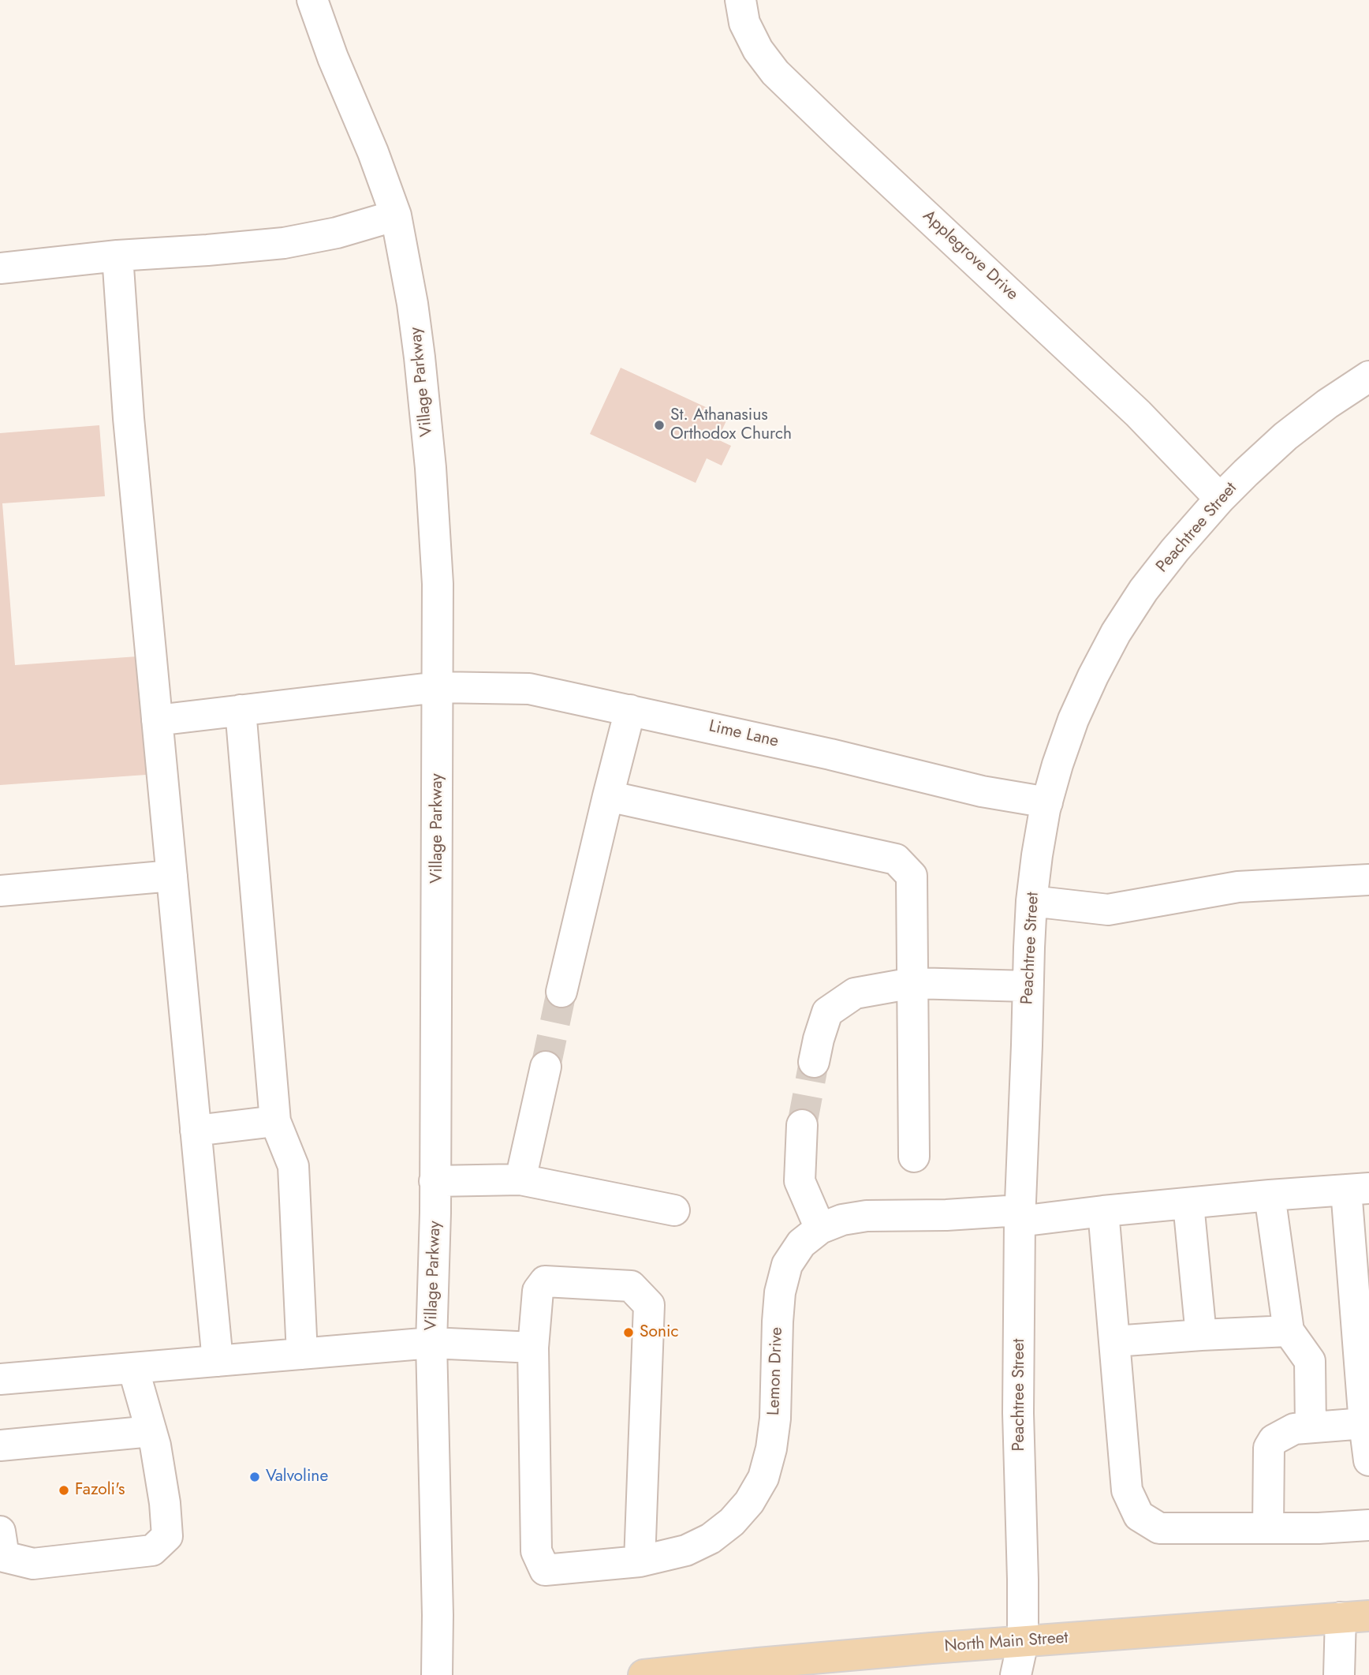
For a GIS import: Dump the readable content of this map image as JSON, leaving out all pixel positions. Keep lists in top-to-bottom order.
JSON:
{
  "streets": {
    "main road": ["North Main Street"],
    "street": [
      "Applegrove Drive",
      "Village Parkway",
      "Peachtree Street",
      "Lime Lane",
      "Lemon Drive"
    ]
  },
  "crossings": [
    ["Applegrove Drive", "Peachtree Street"],
    ["Village Parkway", "Lime Lane"],
    ["Peachtree Street", "Lime Lane"],
    ["Peachtree Street", "Lemon Drive"],
    ["Peachtree Street", "North Main Street"]
  ],
  "places": [
    "St. Athanasius Orthodox Church",
    "Sonic",
    "Valvoline",
    "Fazoli's"
  ]
}
